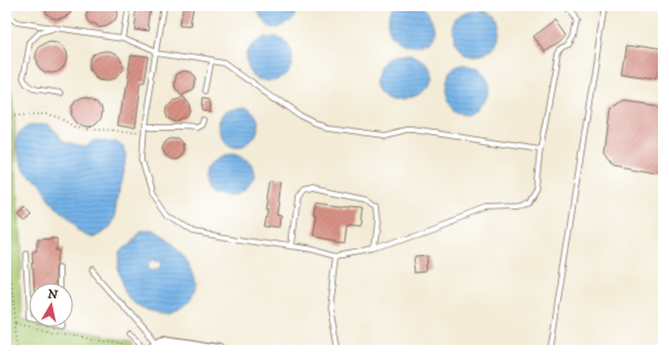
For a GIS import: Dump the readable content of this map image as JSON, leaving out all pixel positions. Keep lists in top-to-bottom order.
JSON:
{
  "north": "top"
}
